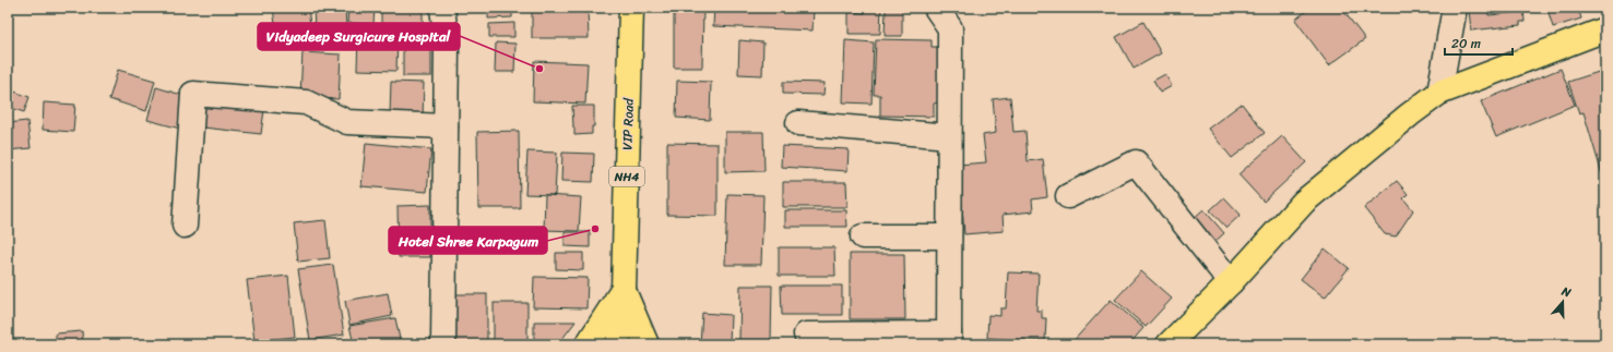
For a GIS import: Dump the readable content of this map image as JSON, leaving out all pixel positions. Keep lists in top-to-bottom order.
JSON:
{
  "streets": {
    "main road": ["VIP Road", "NH4"]
  },
  "places": ["Vidyadeep Surgicure Hospital", "Hotel Shree Karpagum"],
  "scale_bar": "20 m",
  "north": "top"
}
